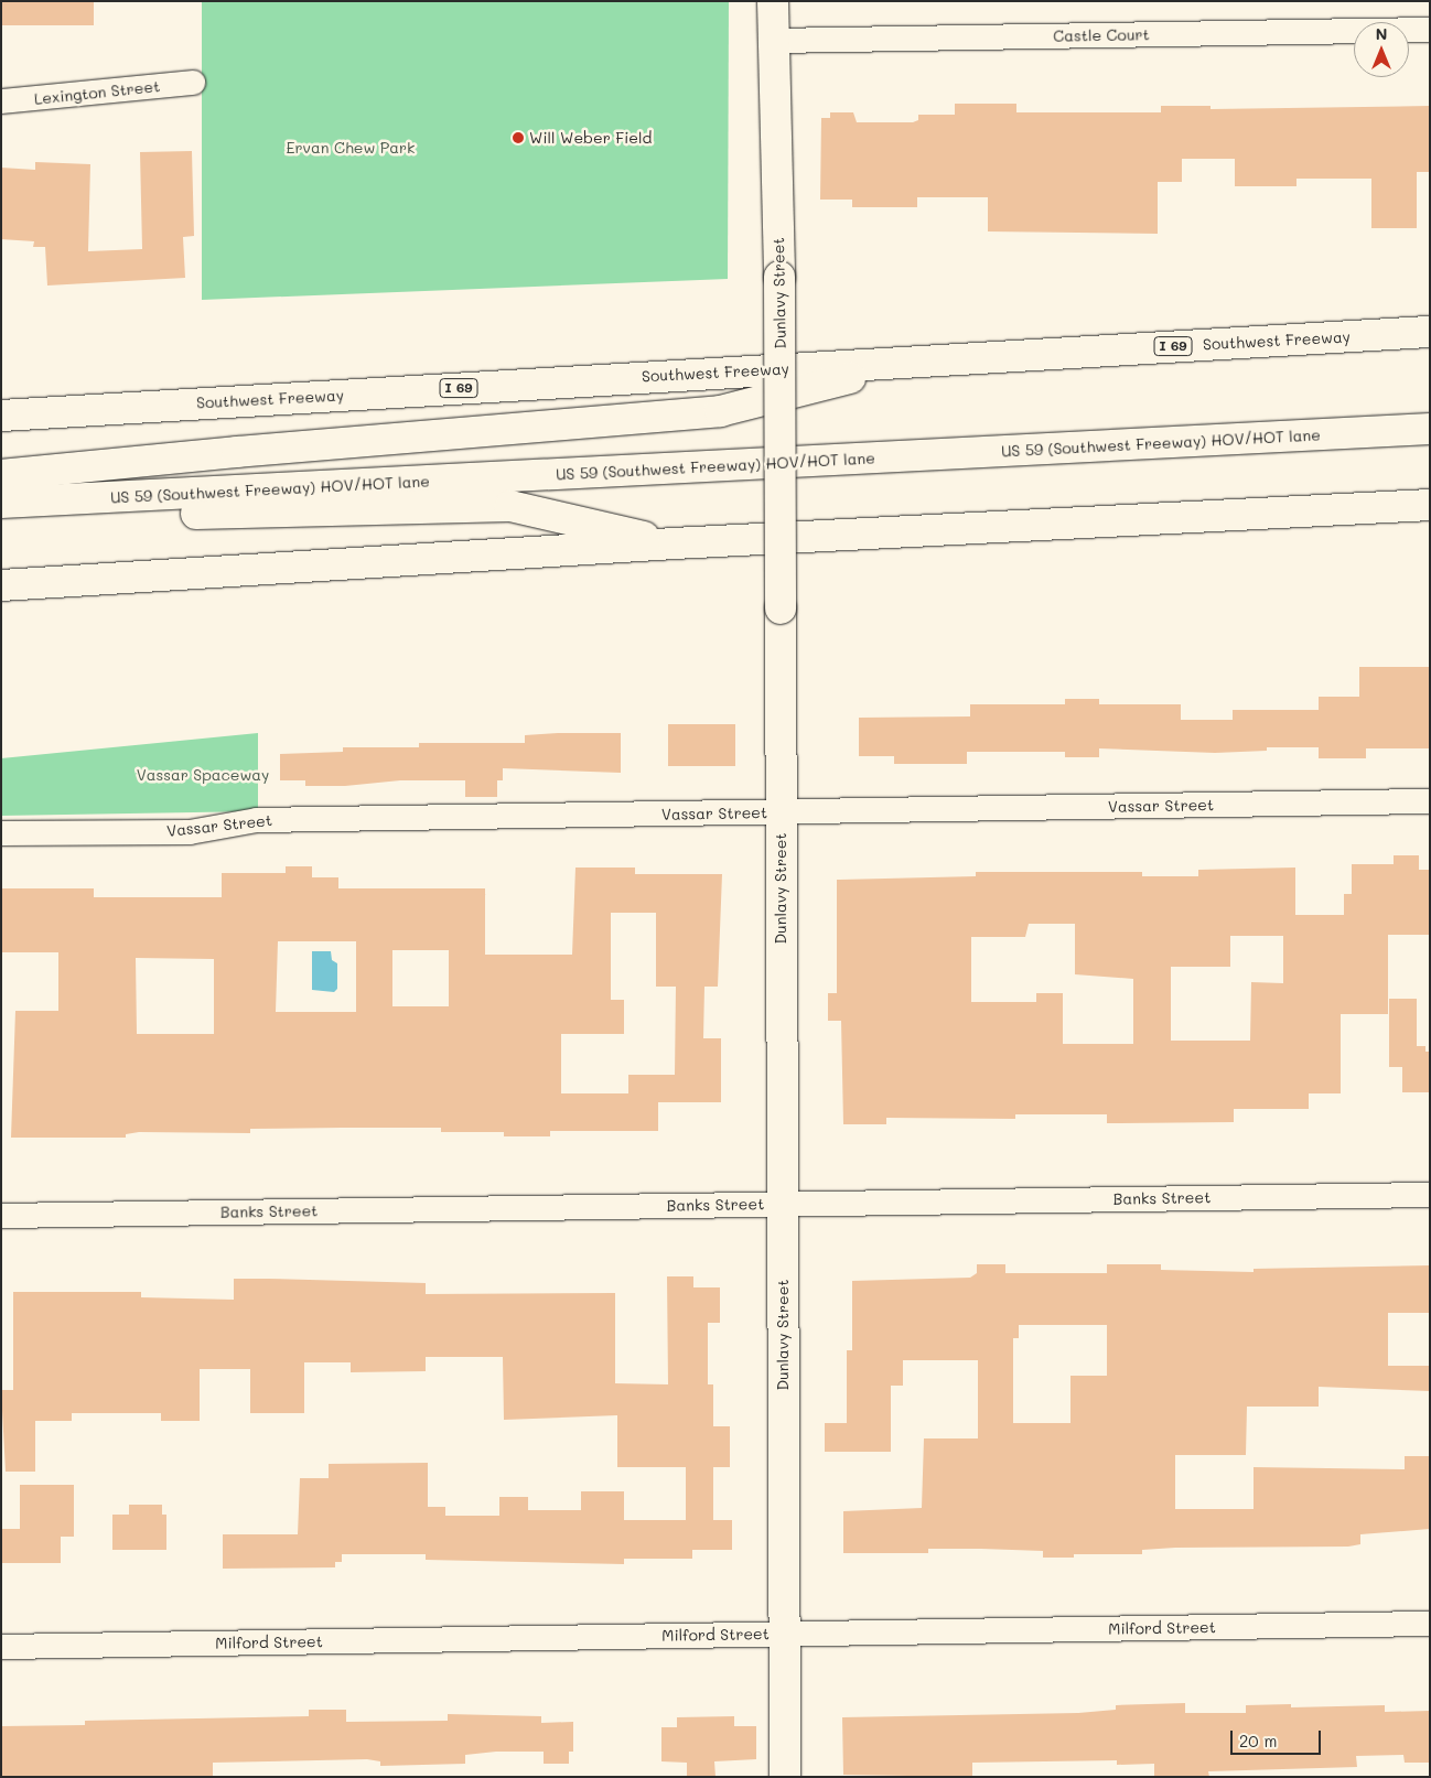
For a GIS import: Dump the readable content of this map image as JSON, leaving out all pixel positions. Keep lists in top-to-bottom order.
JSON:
{
  "streets": {
    "main road": [
      "Dunlavy Street",
      "Southwest Freeway",
      "I 69",
      "US 59 (Southwest Freeway) HOV/HOT lane"
    ],
    "street": [
      "Castle Court",
      "Lexington Street",
      "Vassar Street",
      "Banks Street",
      "Milford Street"
    ]
  },
  "crossings": [
    ["Castle Court", "Dunlavy Street"],
    ["Dunlavy Street", "Vassar Street"],
    ["Dunlavy Street", "Banks Street"],
    ["Dunlavy Street", "Milford Street"]
  ],
  "parks": ["Ervan Chew Park", "Vassar Spaceway"],
  "places": ["Will Weber Field"],
  "scale_bar": "20 m",
  "north": "top"
}
